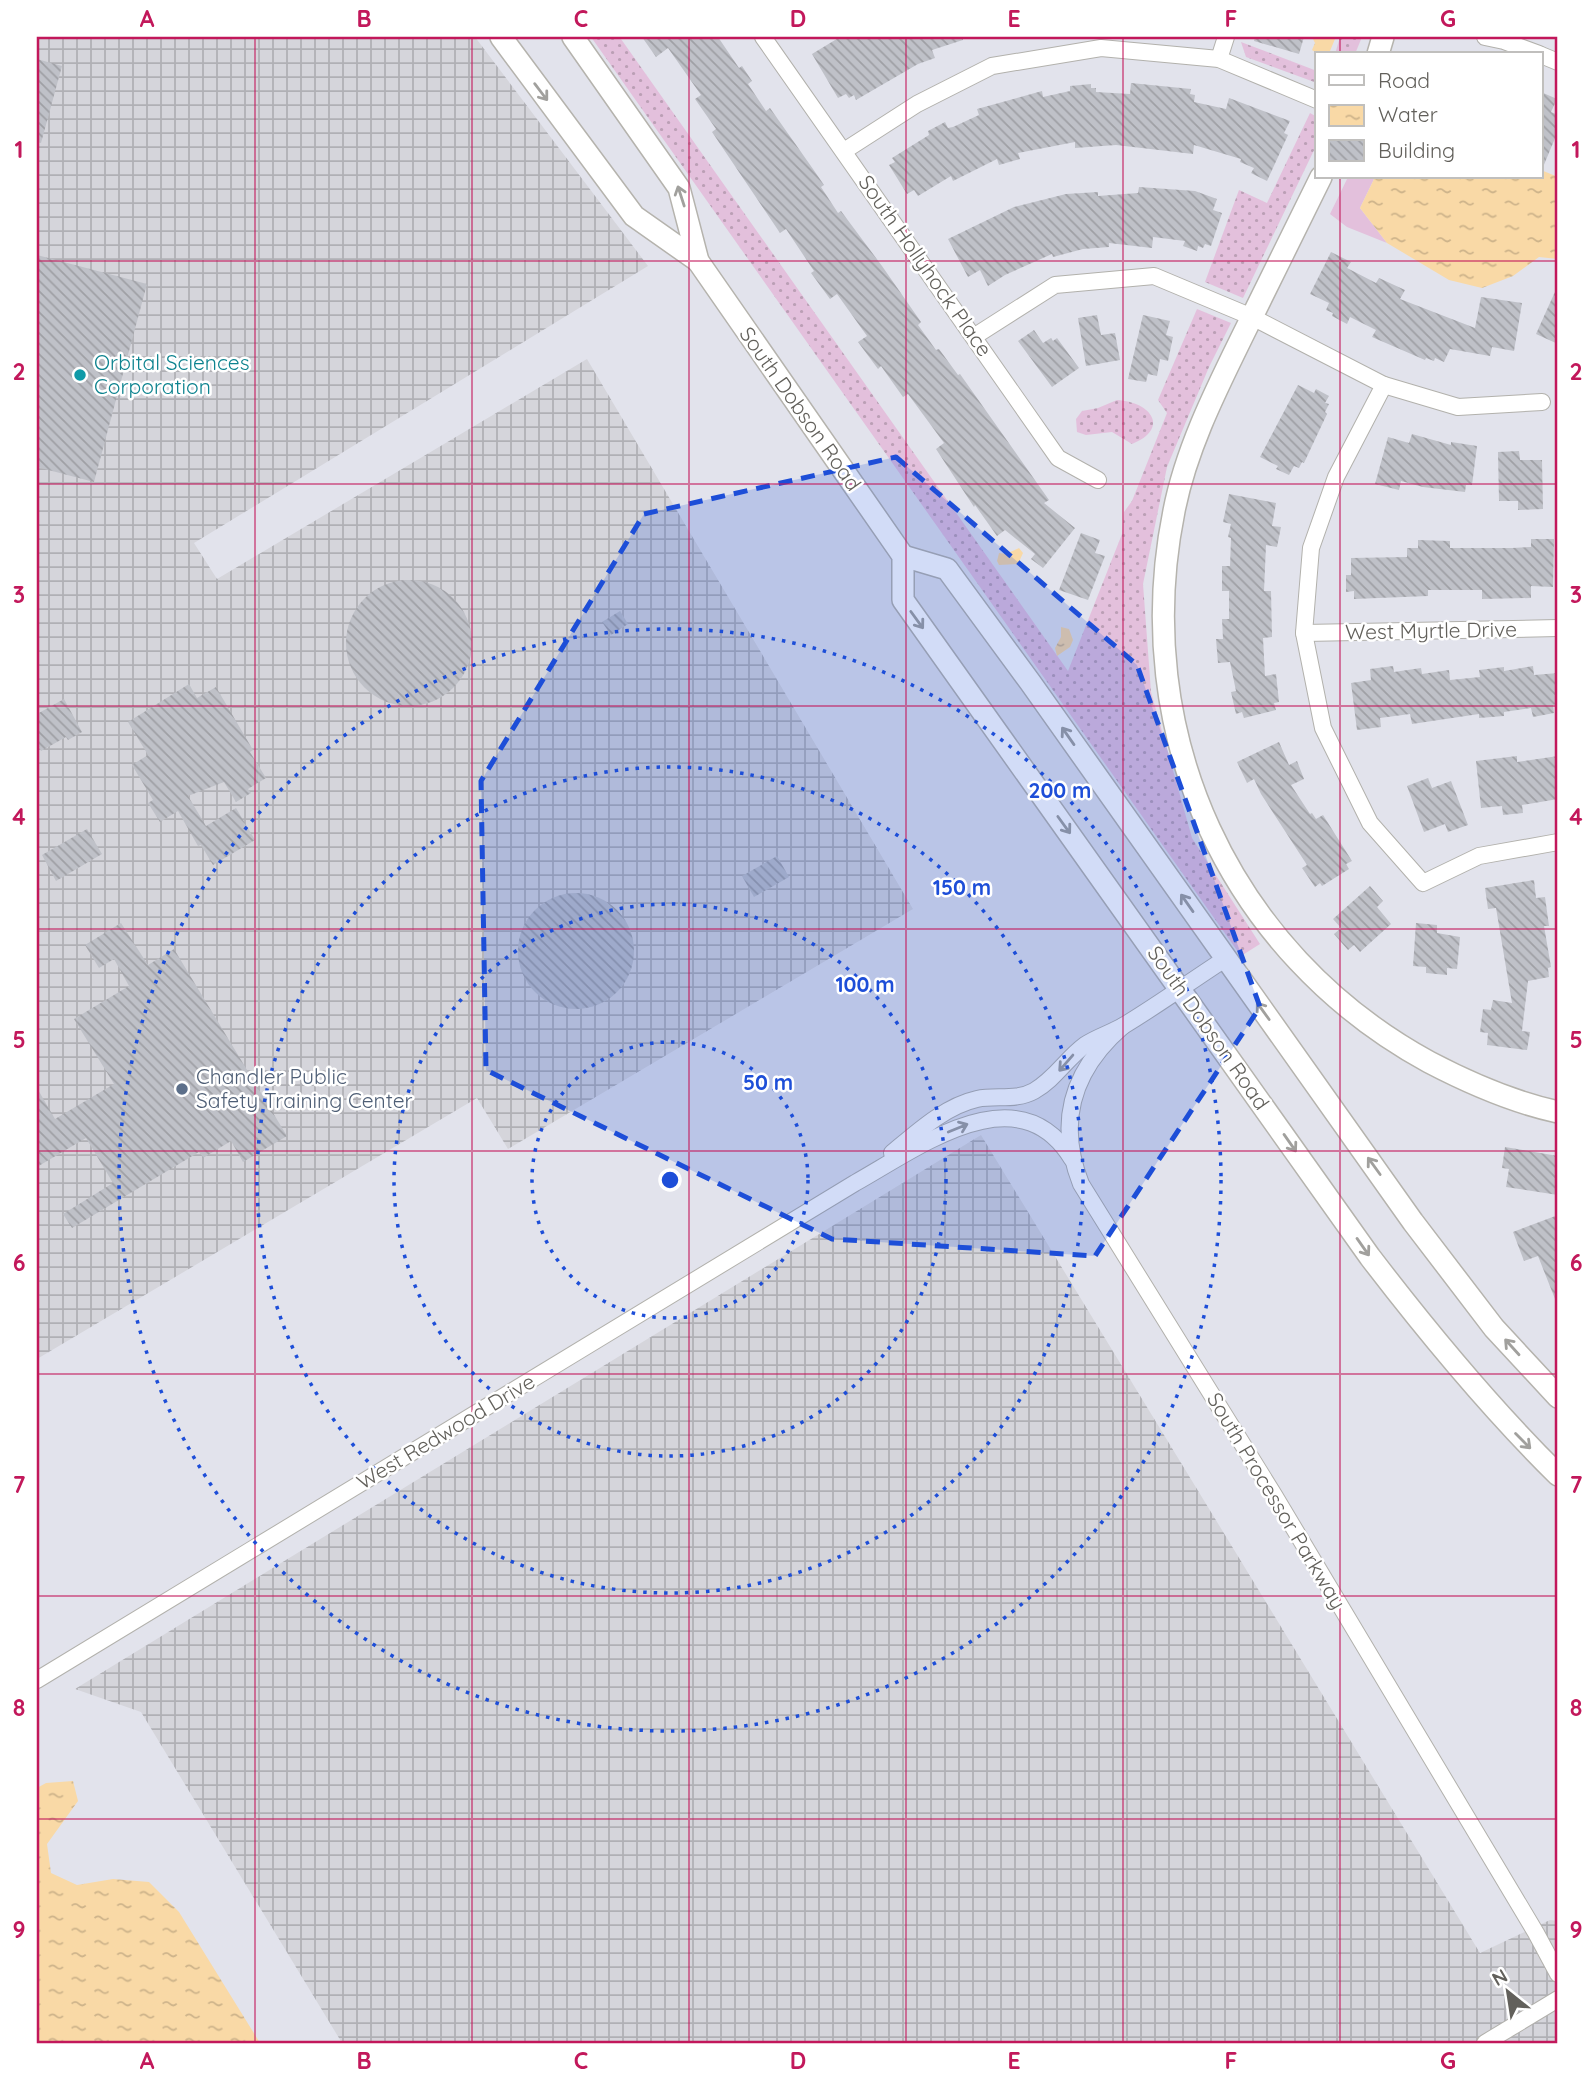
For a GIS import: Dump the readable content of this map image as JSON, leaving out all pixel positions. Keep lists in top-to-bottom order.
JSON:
{
  "streets": {
    "main road": ["South Dobson Road"],
    "street": [
      "South Hollyhock Place",
      "West Myrtle Drive",
      "West Redwood Drive",
      "South Processor Parkway"
    ]
  },
  "crossings": [
    ["South Dobson Road", "West Redwood Drive"],
    ["West Redwood Drive", "South Processor Parkway"]
  ],
  "places": ["Orbital Sciences Corporation", "Chandler Public Safety Training Center"],
  "legend": ["Road", "Water", "Building"],
  "north": "top left",
  "grid": {
    "columns": [
      "A",
      "B",
      "C",
      "D",
      "E",
      "F",
      "G"
    ],
    "rows": [
      "1",
      "2",
      "3",
      "4",
      "5",
      "6",
      "7",
      "8",
      "9"
    ]
  },
  "rings": [
    "200 m",
    "150 m",
    "100 m",
    "50 m"
  ]
}
